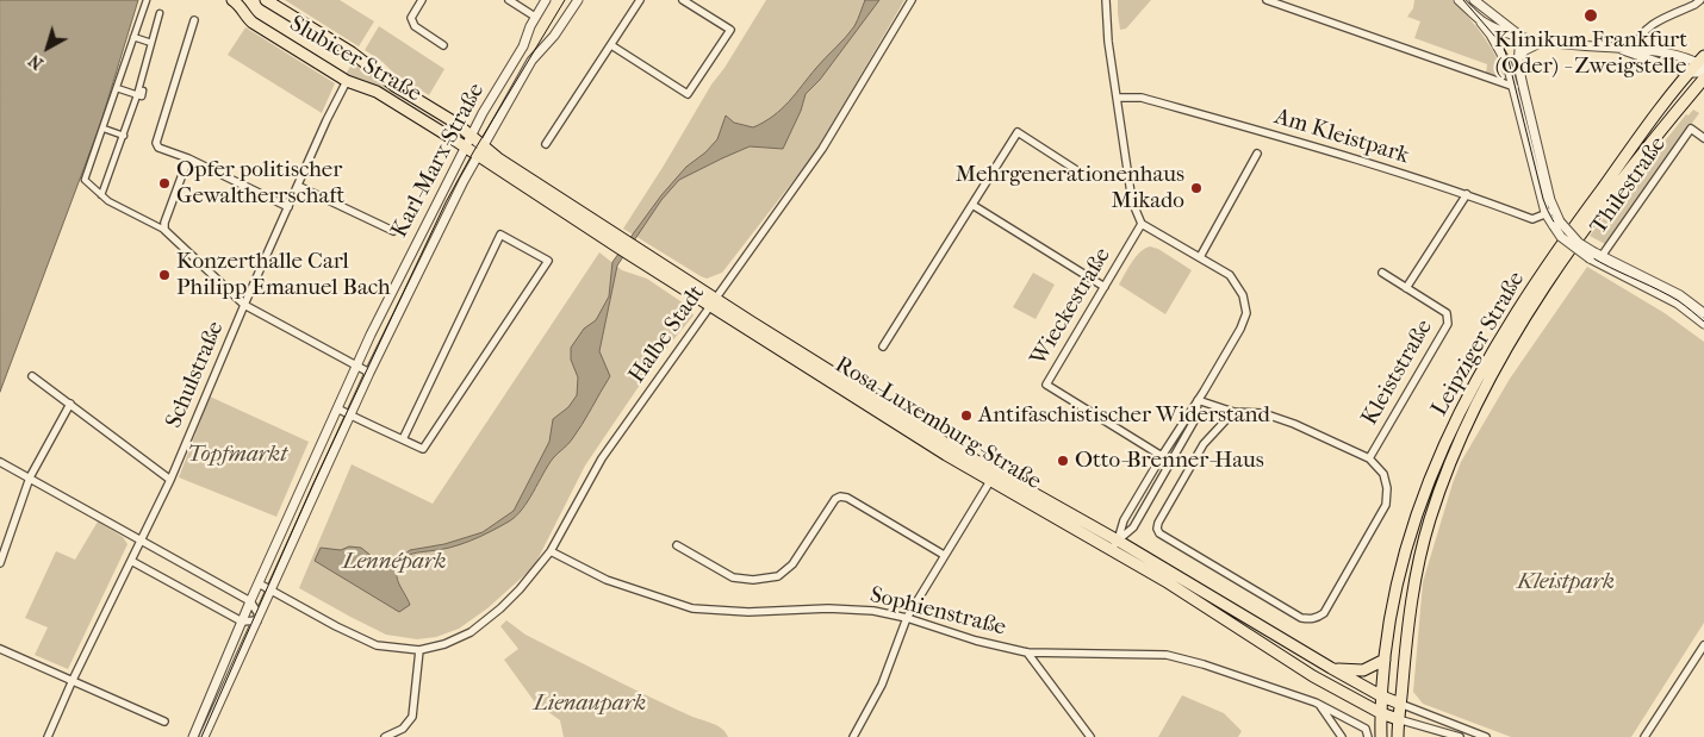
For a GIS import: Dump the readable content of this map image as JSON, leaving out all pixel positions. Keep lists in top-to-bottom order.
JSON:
{
  "streets": {
    "main road": ["Slubicer Straße", "Leipziger Straße", "Rosa-Luxemburg-Straße"],
    "street": [
      "Am Kleistpark",
      "Karl-Marx-Straße",
      "Thilestraße",
      "Wieckestraße",
      "Halbe Stadt",
      "Kleiststraße",
      "Schulstraße",
      "Sophienstraße"
    ]
  },
  "crossings": [
    ["Slubicer Straße", "Karl-Marx-Straße"],
    ["Slubicer Straße", "Schulstraße"],
    ["Slubicer Straße", "Rosa-Luxemburg-Straße"],
    ["Am Kleistpark", "Kleiststraße"],
    ["Karl-Marx-Straße", "Halbe Stadt"],
    ["Karl-Marx-Straße", "Rosa-Luxemburg-Straße"],
    ["Halbe Stadt", "Rosa-Luxemburg-Straße"],
    ["Halbe Stadt", "Sophienstraße"],
    ["Leipziger Straße", "Rosa-Luxemburg-Straße"]
  ],
  "parks": [
    "Topfmarkt",
    "Lennépark",
    "Kleistpark",
    "Lienaupark"
  ],
  "places": [
    "Klinikum Frankfurt (Oder) - Zweigstelle",
    "Opfer politischer Gewaltherrschaft",
    "Mehrgenerationenhaus Mikado",
    "Konzerthalle Carl Philipp Emanuel Bach",
    "Antifaschistischer Widerstand",
    "Otto-Brenner-Haus"
  ],
  "north": "bottom left"
}
